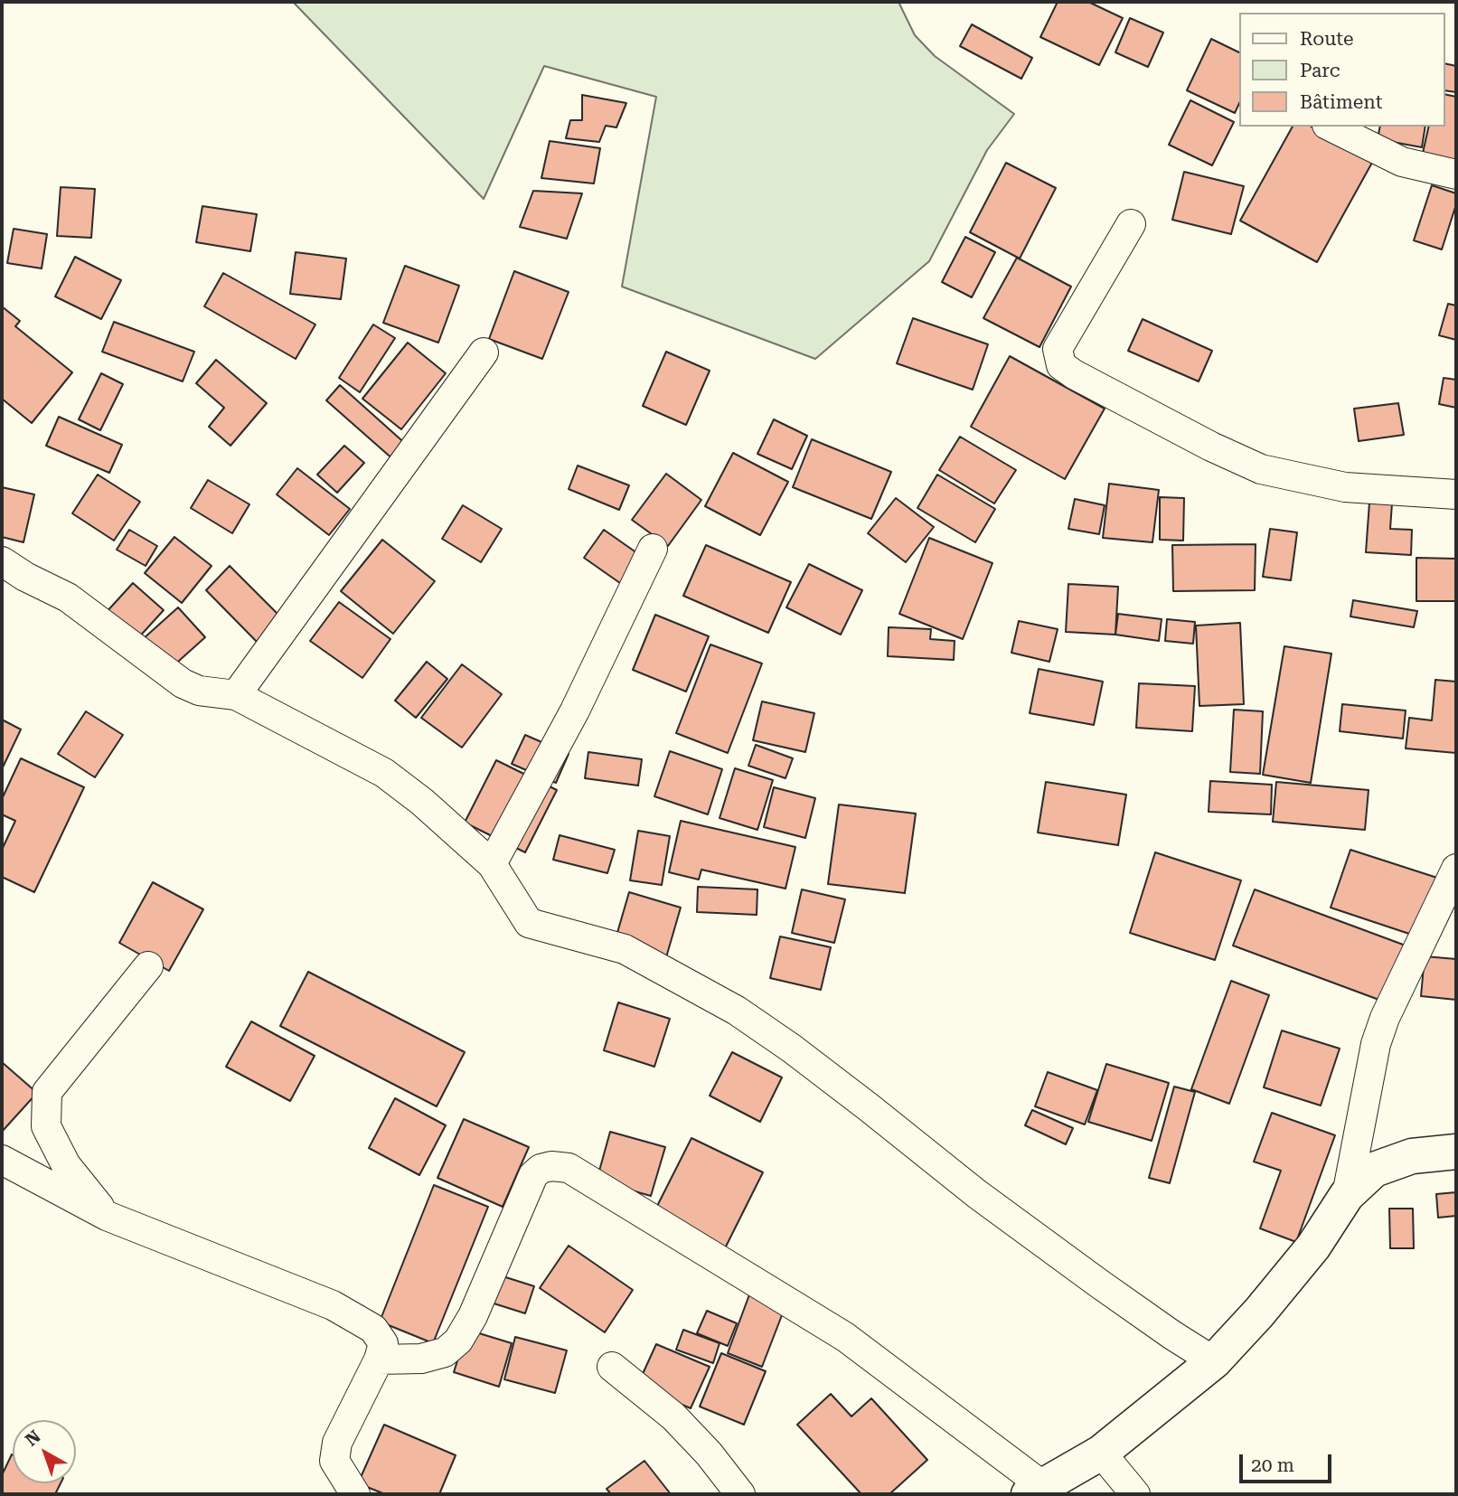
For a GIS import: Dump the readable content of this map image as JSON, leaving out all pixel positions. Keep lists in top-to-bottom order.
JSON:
{
  "legend": ["Route", "Parc", "Bâtiment"],
  "scale_bar": "20 m",
  "north": "top left"
}
